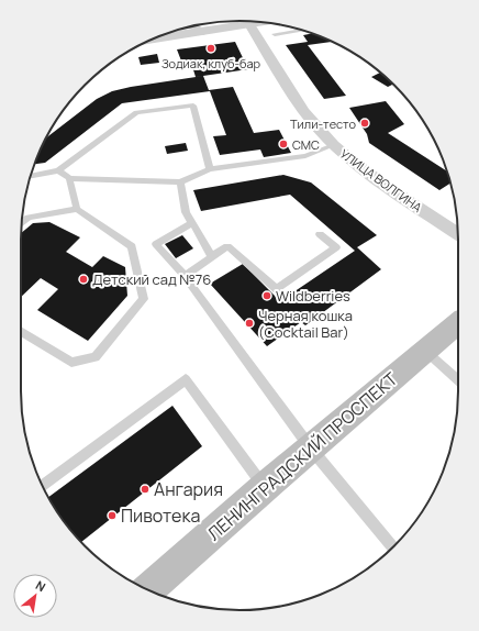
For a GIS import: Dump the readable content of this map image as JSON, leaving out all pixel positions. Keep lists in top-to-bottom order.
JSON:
{
  "streets": {
    "main road": ["ЛЕНИНГРАДСКИЙ ПРОСПЕКТ"],
    "street": ["УЛИЦА ВОЛГИНА"]
  },
  "places": [
    "Зодиак, клуб-бар",
    "Тили-тесто",
    "СМС",
    "Детский сад №76",
    "Wildberries",
    "Черная кошка (Cocktail Bar)",
    "Ангария",
    "Пивотека"
  ],
  "north": "top right"
}
